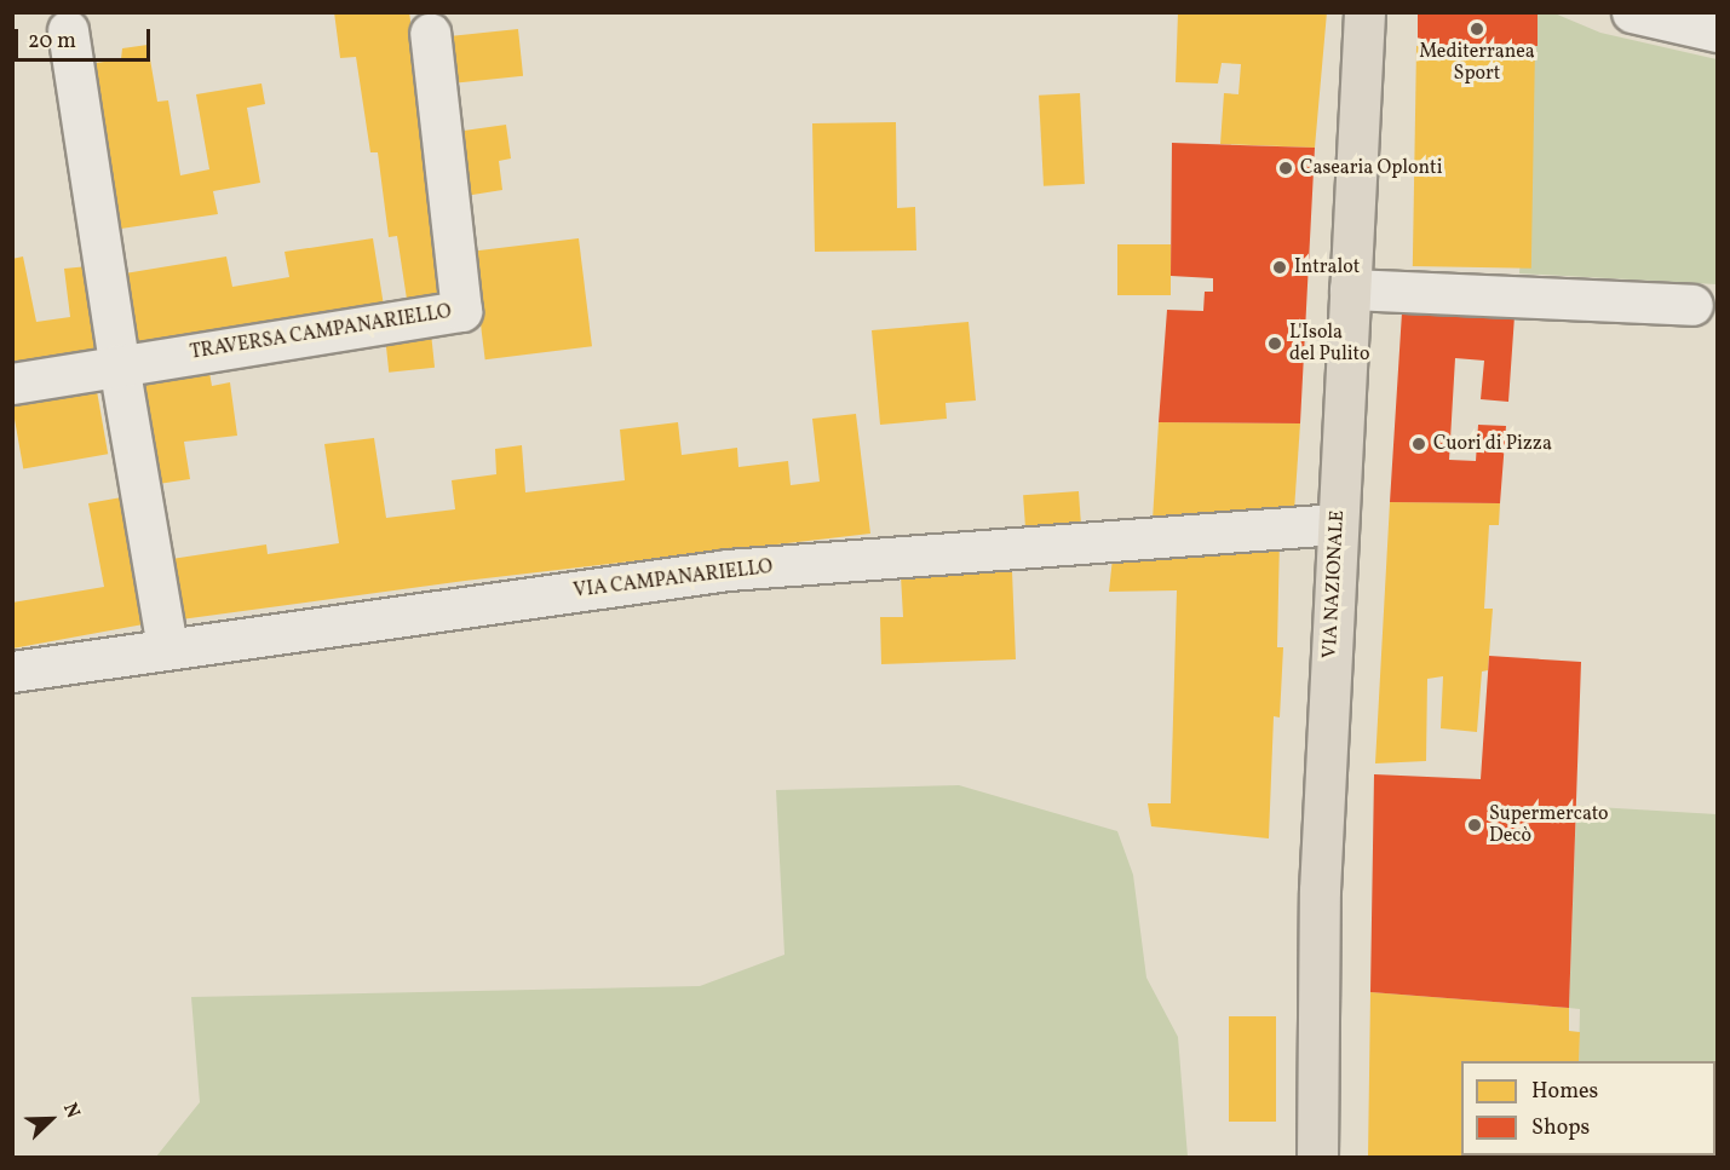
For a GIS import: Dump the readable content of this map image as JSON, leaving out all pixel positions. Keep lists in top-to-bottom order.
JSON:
{
  "streets": {
    "main road": ["VIA NAZIONALE"],
    "street": ["TRAVERSA CAMPANARIELLO", "VIA CAMPANARIELLO"]
  },
  "crossings": [
    ["VIA CAMPANARIELLO", "VIA NAZIONALE"]
  ],
  "places": [
    "Mediterranea Sport",
    "Casearia Oplonti",
    "Intralot",
    "L'Isola del Pulito",
    "Cuori di Pizza",
    "Supermercato Decò"
  ],
  "legend": ["Homes", "Shops"],
  "scale_bar": "20 m",
  "north": "top right"
}
